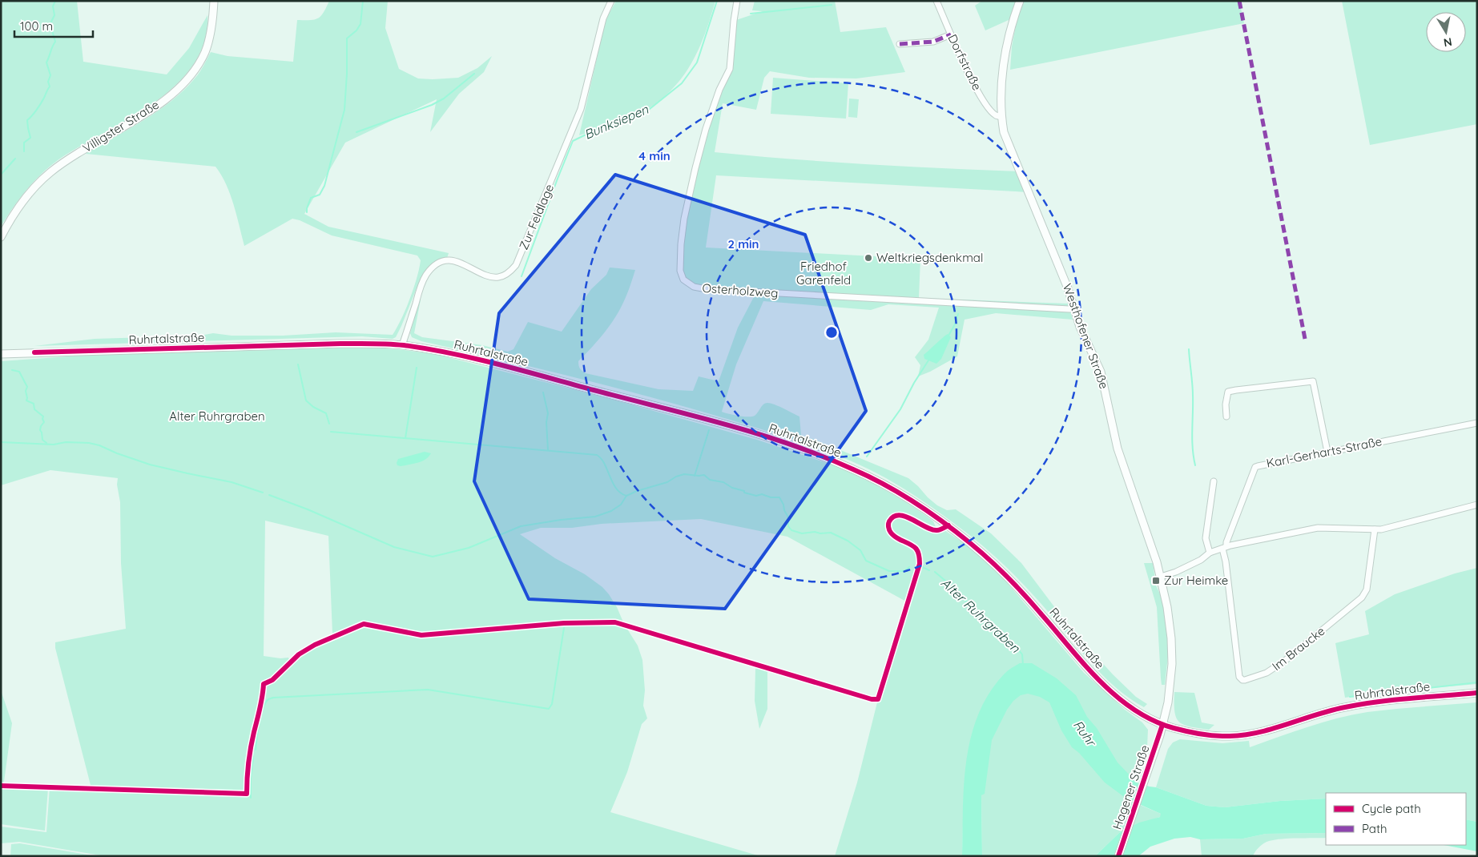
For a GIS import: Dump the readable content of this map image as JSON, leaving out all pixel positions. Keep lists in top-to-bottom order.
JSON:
{
  "streets": {
    "main road": [
      "Villigster Straße",
      "Westhofener Straße",
      "Ruhrtalstraße",
      "Hagener Straße"
    ],
    "street": [
      "Dorfstraße",
      "Zur Feldlage",
      "Osterholzweg",
      "Karl-Gerharts-Straße",
      "Im Braucke"
    ]
  },
  "crossings": [
    ["Dorfstraße", "Westhofener Straße"],
    ["Zur Feldlage", "Ruhrtalstraße"],
    ["Osterholzweg", "Westhofener Straße"],
    ["Westhofener Straße", "Ruhrtalstraße"],
    ["Westhofener Straße", "Hagener Straße"],
    ["Ruhrtalstraße", "Hagener Straße"],
    ["Karl-Gerharts-Straße", "Im Braucke"]
  ],
  "water": ["Bunksiepen", "Alter Ruhrgraben", "Ruhr"],
  "parks": ["Friedhof Garenfeld", "Alter Ruhrgraben"],
  "places": {
    "other": ["Weltkriegsdenkmal"],
    "transit": ["Zur Heimke"]
  },
  "legend": ["Cycle path", "Path"],
  "scale_bar": "100 m",
  "north": "bottom",
  "rings": ["4 min", "2 min"]
}
